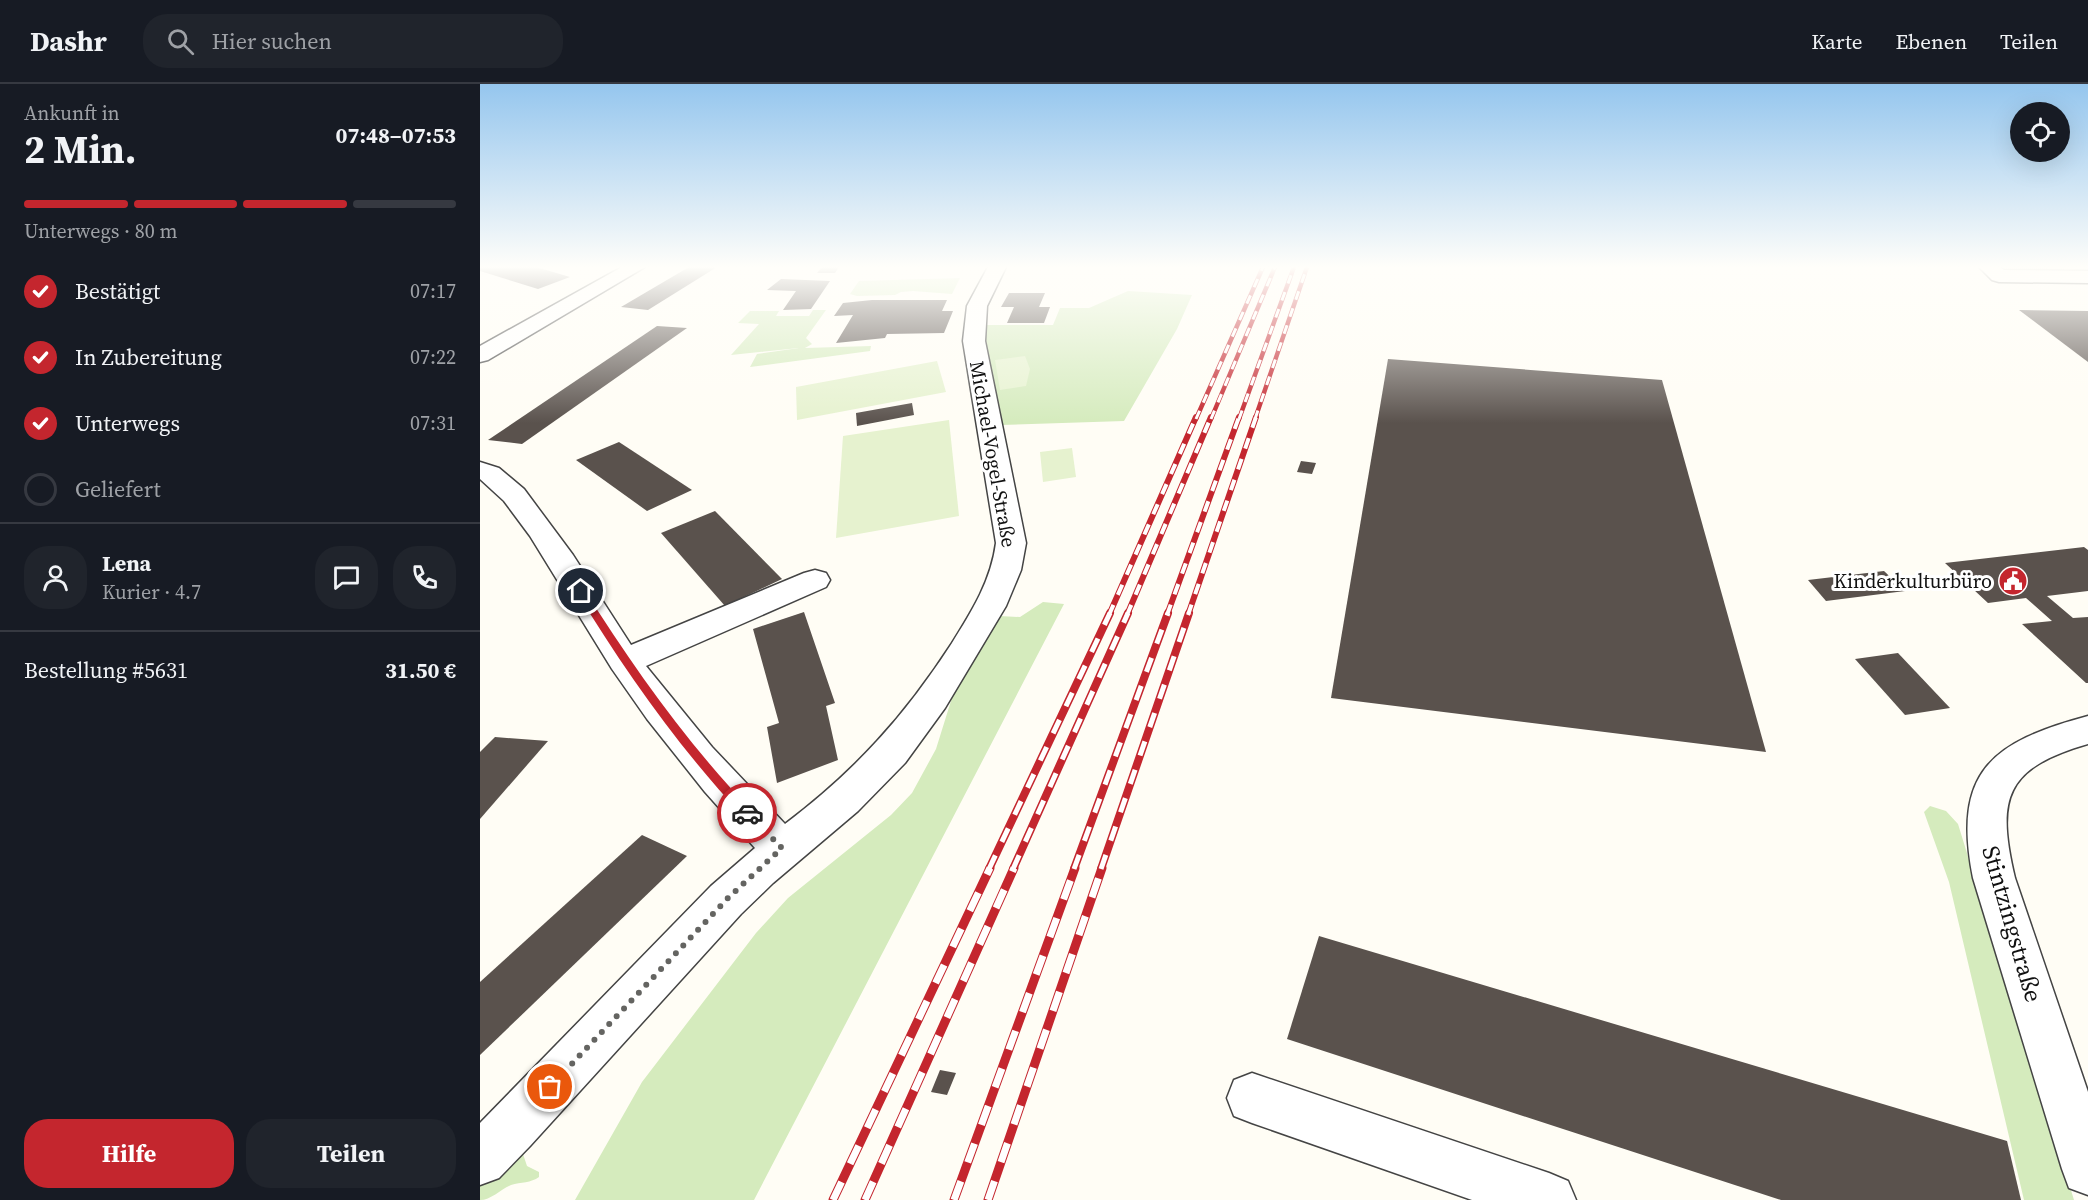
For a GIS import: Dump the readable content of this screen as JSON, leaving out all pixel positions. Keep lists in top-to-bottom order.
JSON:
{
  "streets": {
    "street": ["Michael-Vogel-Straße", "Stintzingstraße"]
  },
  "places": {
    "public building": ["Kinderkulturbüro"]
  },
  "page": {
    "header": "Dashr",
    "search": "Hier suchen",
    "nav": ["Karte", "Ebenen", "Teilen"],
    "heading": ["2 Min.", "Ankunft in", "07:48–07:53"],
    "panel": [
      "Lena",
      "Kurier · 4.7",
      "Bestellung #5631",
      "31.50 €"
    ],
    "bar": "Unterwegs · 80 m",
    "list": [
      ["Bestätigt", "07:17"],
      ["In Zubereitung", "07:22"],
      ["Unterwegs", "07:31"],
      "Geliefert"
    ],
    "buttons": ["Hilfe", "Teilen"]
  }
}
